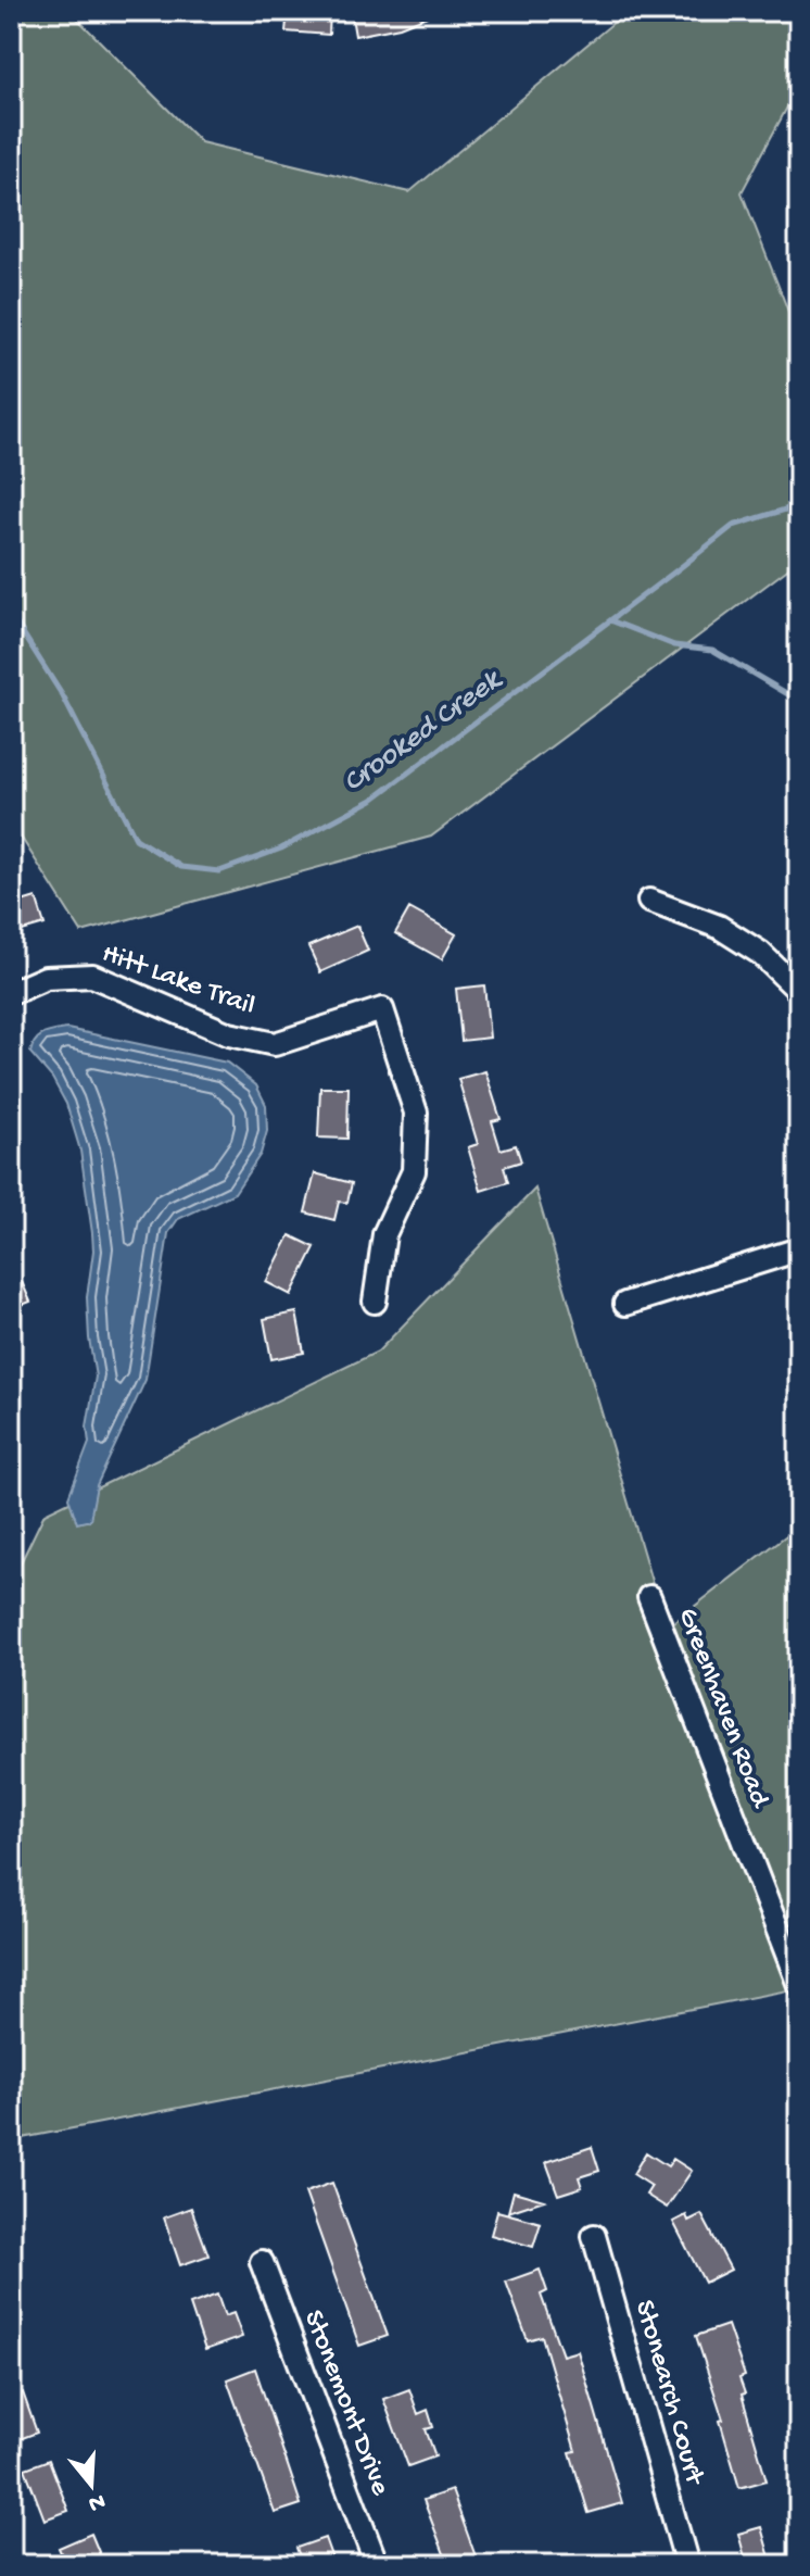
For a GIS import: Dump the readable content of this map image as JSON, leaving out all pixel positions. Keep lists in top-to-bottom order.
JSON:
{
  "streets": {
    "street": [
      "Hitt Lake Trail",
      "Greenhaven Road",
      "Stonearch Court",
      "Stonemont Drive"
    ]
  },
  "water": ["Crooked Creek"],
  "north": "bottom"
}
